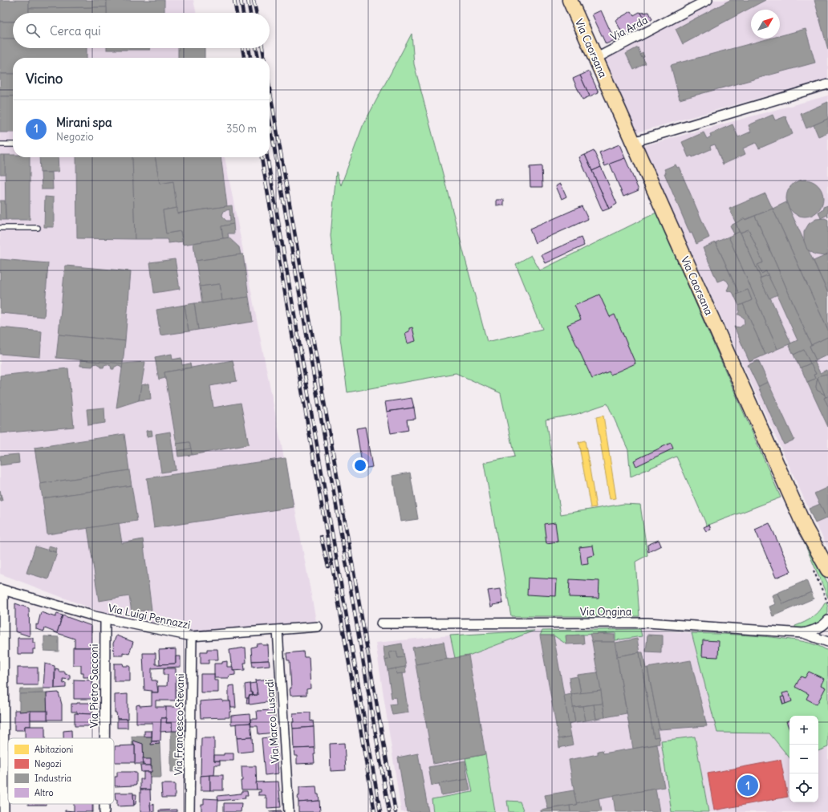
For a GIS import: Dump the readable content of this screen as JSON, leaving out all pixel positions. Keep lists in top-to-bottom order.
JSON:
{
  "streets": {
    "main road": ["Via Caorsana"],
    "street": [
      "Via Arda",
      "Via Ongina",
      "Via Luigi Pennazzi",
      "Via Pietro Sacconi",
      "Via Marco Lusardi",
      "Via Francesco Stevani"
    ]
  },
  "crossings": [
    ["Via Arda", "Via Caorsana"],
    ["Via Luigi Pennazzi", "Via Pietro Sacconi"],
    ["Via Luigi Pennazzi", "Via Marco Lusardi"],
    ["Via Luigi Pennazzi", "Via Francesco Stevani"]
  ],
  "legend": [
    "Abitazioni",
    "Negozi",
    "Industria",
    "Altro"
  ],
  "north": "top right",
  "page": {
    "search": "Cerca qui",
    "heading": "Vicino",
    "list": [
      {
        "mark": "1",
        "name": "Mirani spa",
        "note": "Negozio",
        "value": "350 m"
      }
    ],
    "map_buttons": ["+", "−"],
    "pins": "1"
  }
}
